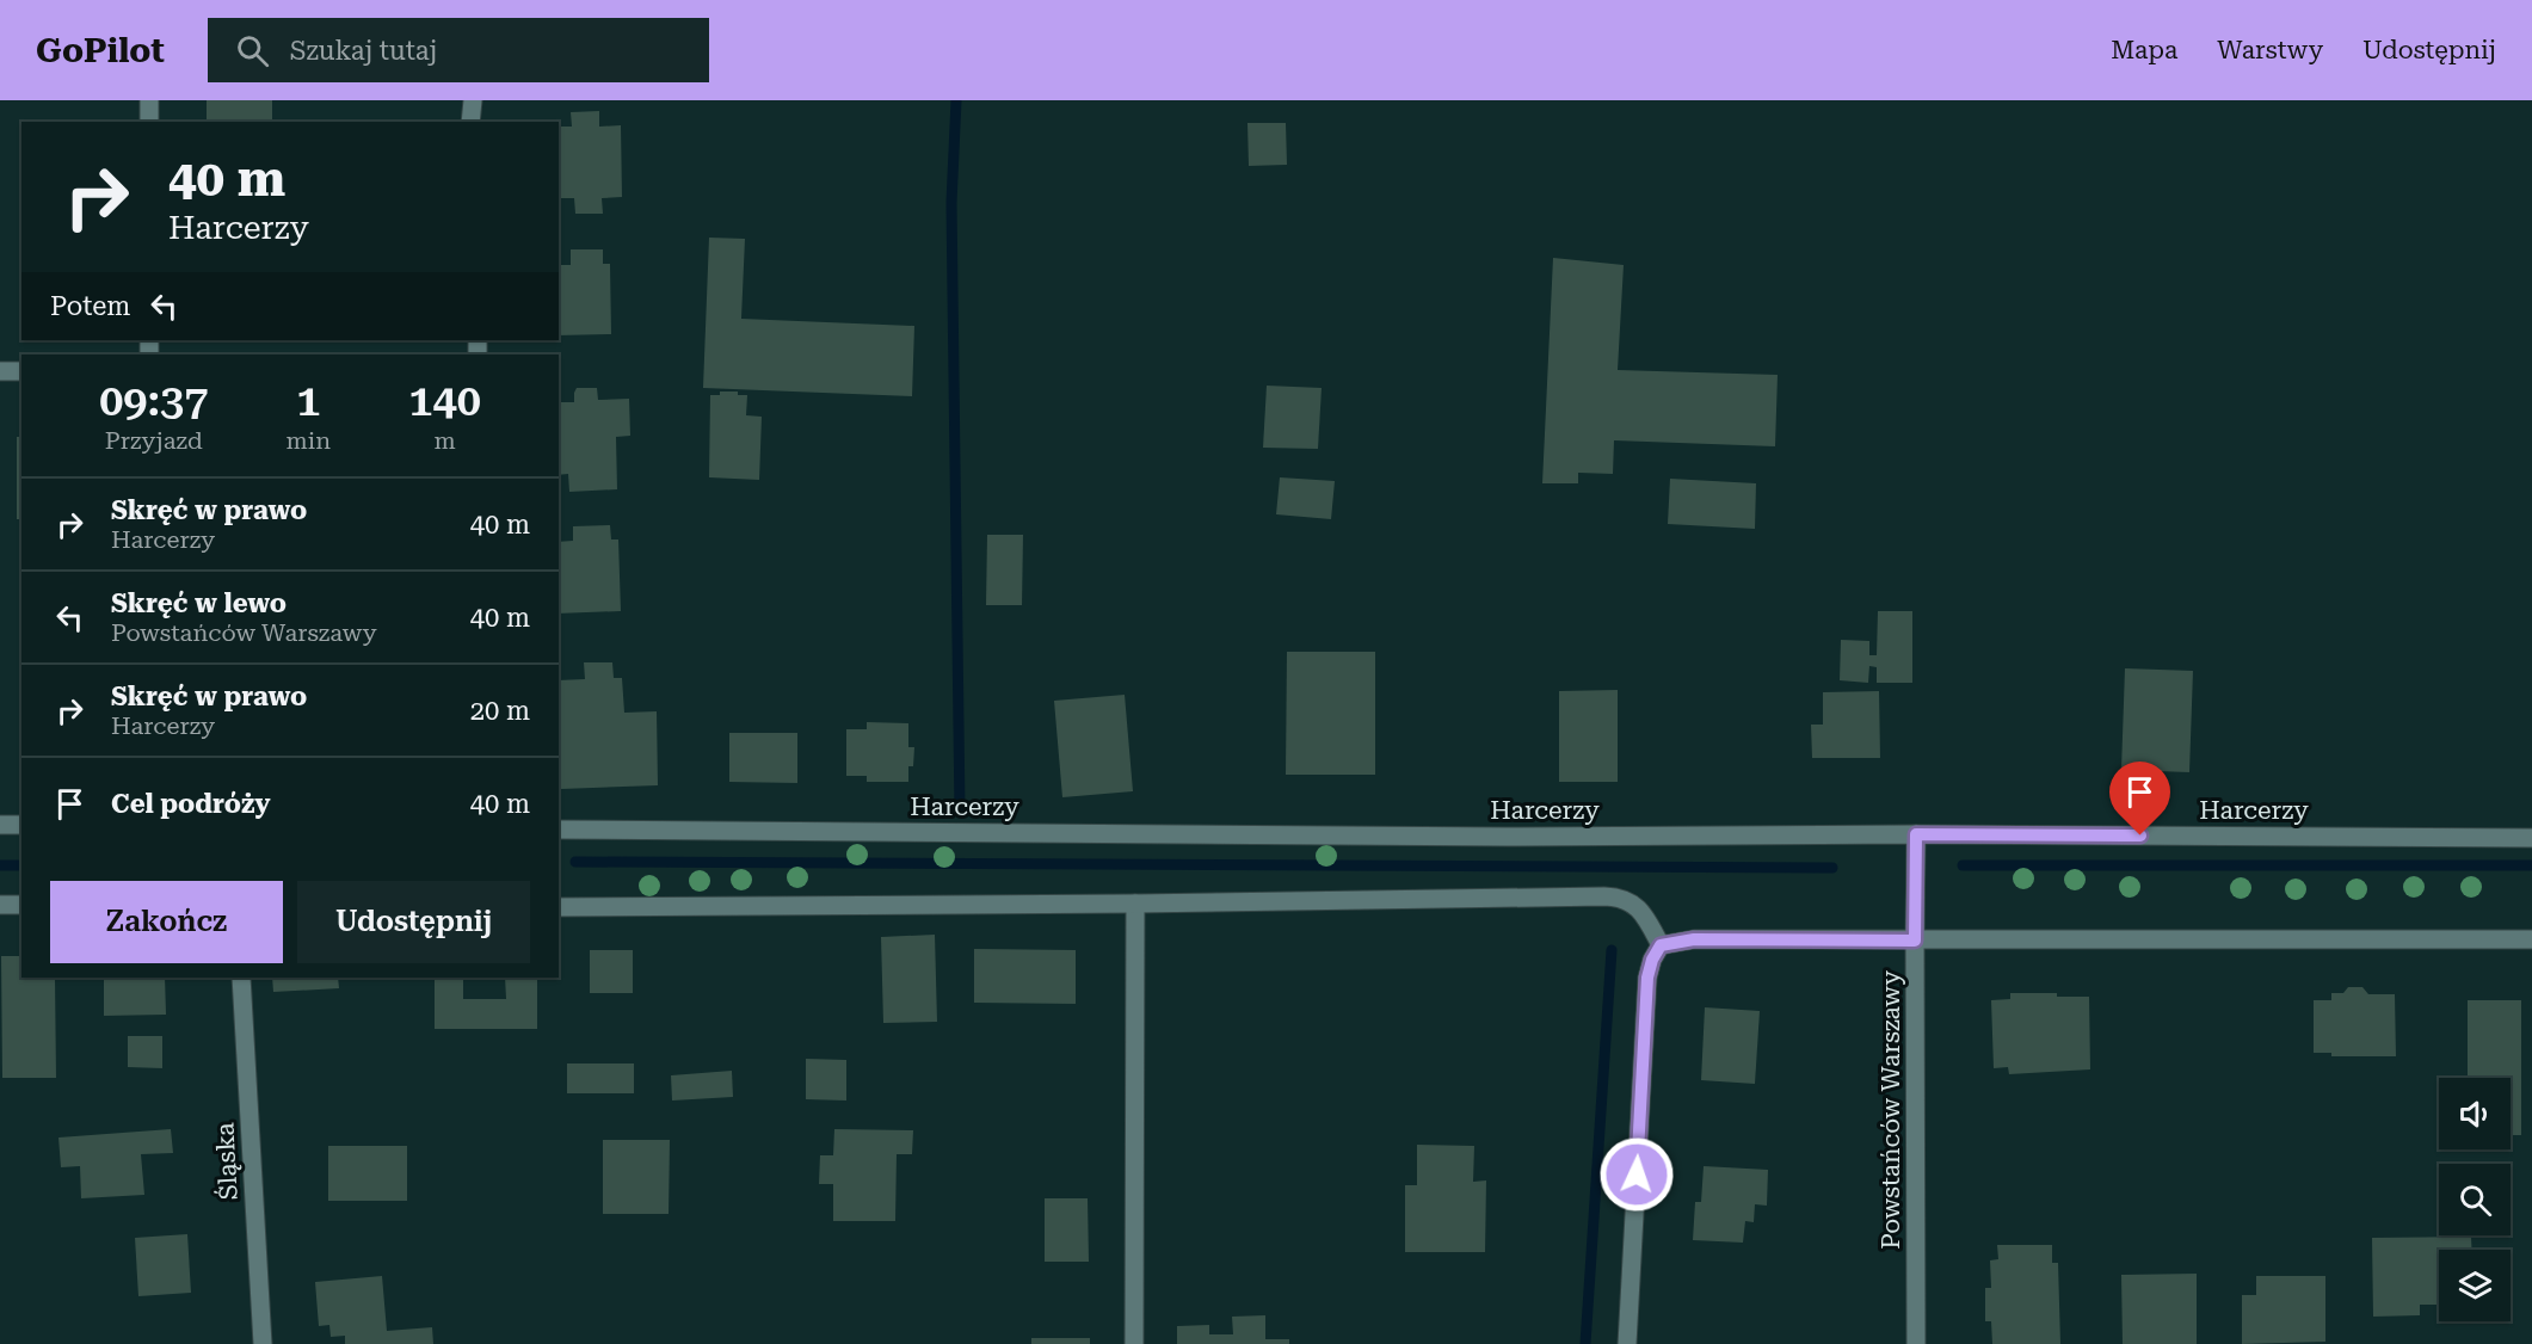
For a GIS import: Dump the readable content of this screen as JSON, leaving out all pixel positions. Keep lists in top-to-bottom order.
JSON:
{
  "streets": {
    "street": ["Harcerzy", "Powstańców Warszawy", "Śląska"]
  },
  "crossings": [
    ["Harcerzy", "Powstańców Warszawy"]
  ],
  "page": {
    "header": "GoPilot",
    "search": "Szukaj tutaj",
    "nav": ["Mapa", "Warstwy", "Udostępnij"],
    "turn": ["40 m", "Harcerzy"],
    "then": "Potem",
    "eta": [
      "09:37",
      "Przyjazd",
      "1",
      "min",
      "140",
      "m"
    ],
    "list": [
      {
        "name": "Skręć w prawo",
        "note": "Harcerzy",
        "value": "40 m"
      },
      {
        "name": "Skręć w lewo",
        "note": "Powstańców Warszawy",
        "value": "40 m"
      },
      {
        "name": "Skręć w prawo",
        "note": "Harcerzy",
        "value": "20 m"
      },
      {
        "name": "Cel podróży",
        "value": "40 m"
      }
    ],
    "buttons": ["Zakończ", "Udostępnij"]
  }
}
